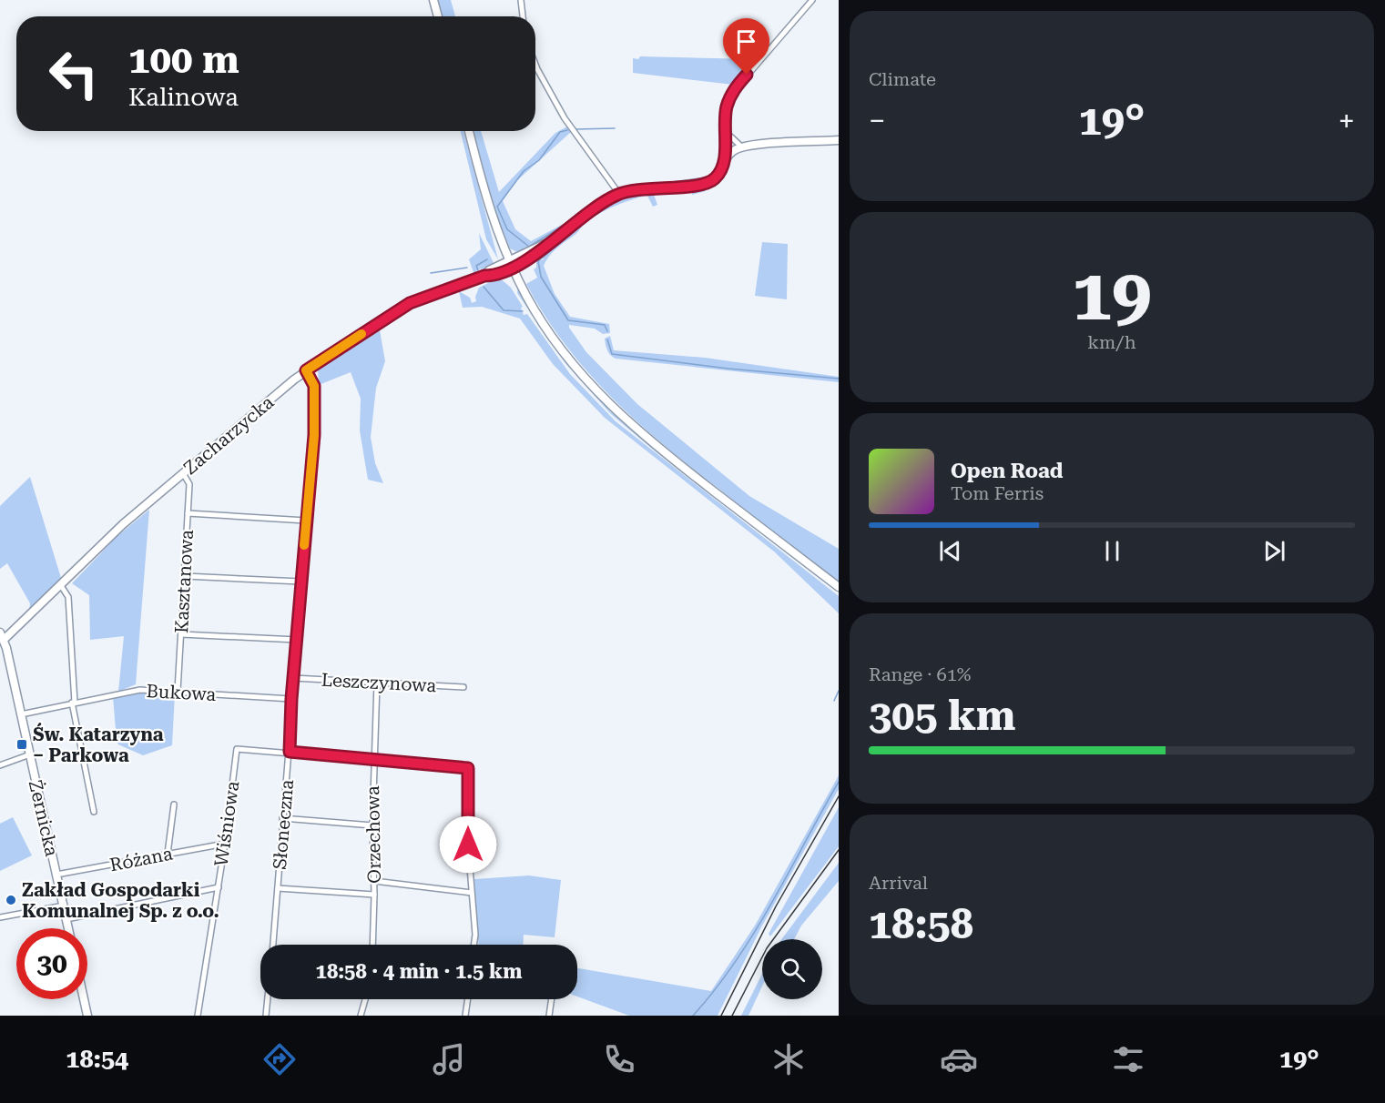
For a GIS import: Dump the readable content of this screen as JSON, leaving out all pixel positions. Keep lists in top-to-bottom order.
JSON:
{
  "streets": {
    "street": [
      "Zacharzycka",
      "Kasztanowa",
      "Leszczynowa",
      "Bukowa",
      "Żernicka",
      "Wiśniowa",
      "Słoneczna",
      "Orzechowa",
      "Różana"
    ]
  },
  "crossings": [
    ["Zacharzycka", "Kasztanowa"],
    ["Zacharzycka", "Żernicka"],
    ["Zacharzycka", "Słoneczna"],
    ["Kasztanowa", "Bukowa"],
    ["Leszczynowa", "Słoneczna"],
    ["Leszczynowa", "Orzechowa"],
    ["Bukowa", "Żernicka"],
    ["Bukowa", "Słoneczna"],
    ["Żernicka", "Różana"],
    ["Wiśniowa", "Słoneczna"],
    ["Wiśniowa", "Różana"]
  ],
  "places": {
    "transit": ["Św. Katarzyna – Parkowa"],
    "other": ["Zakład Gospodarki Komunalnej Sp. z o.o."]
  },
  "page": {
    "tile": [
      "Climate",
      ["19", "km/h"],
      ["Range · 61%", "305 km"],
      ["Arrival", "18:58"]
    ],
    "turn": ["100 m", "Kalinowa"],
    "heat": ["−", "19°", "+"],
    "song": ["Open Road", "Tom Ferris"],
    "limit": "30",
    "trip": "18:58 · 4 min · 1.5 km",
    "tabs": ["18:54", "19°"]
  }
}
